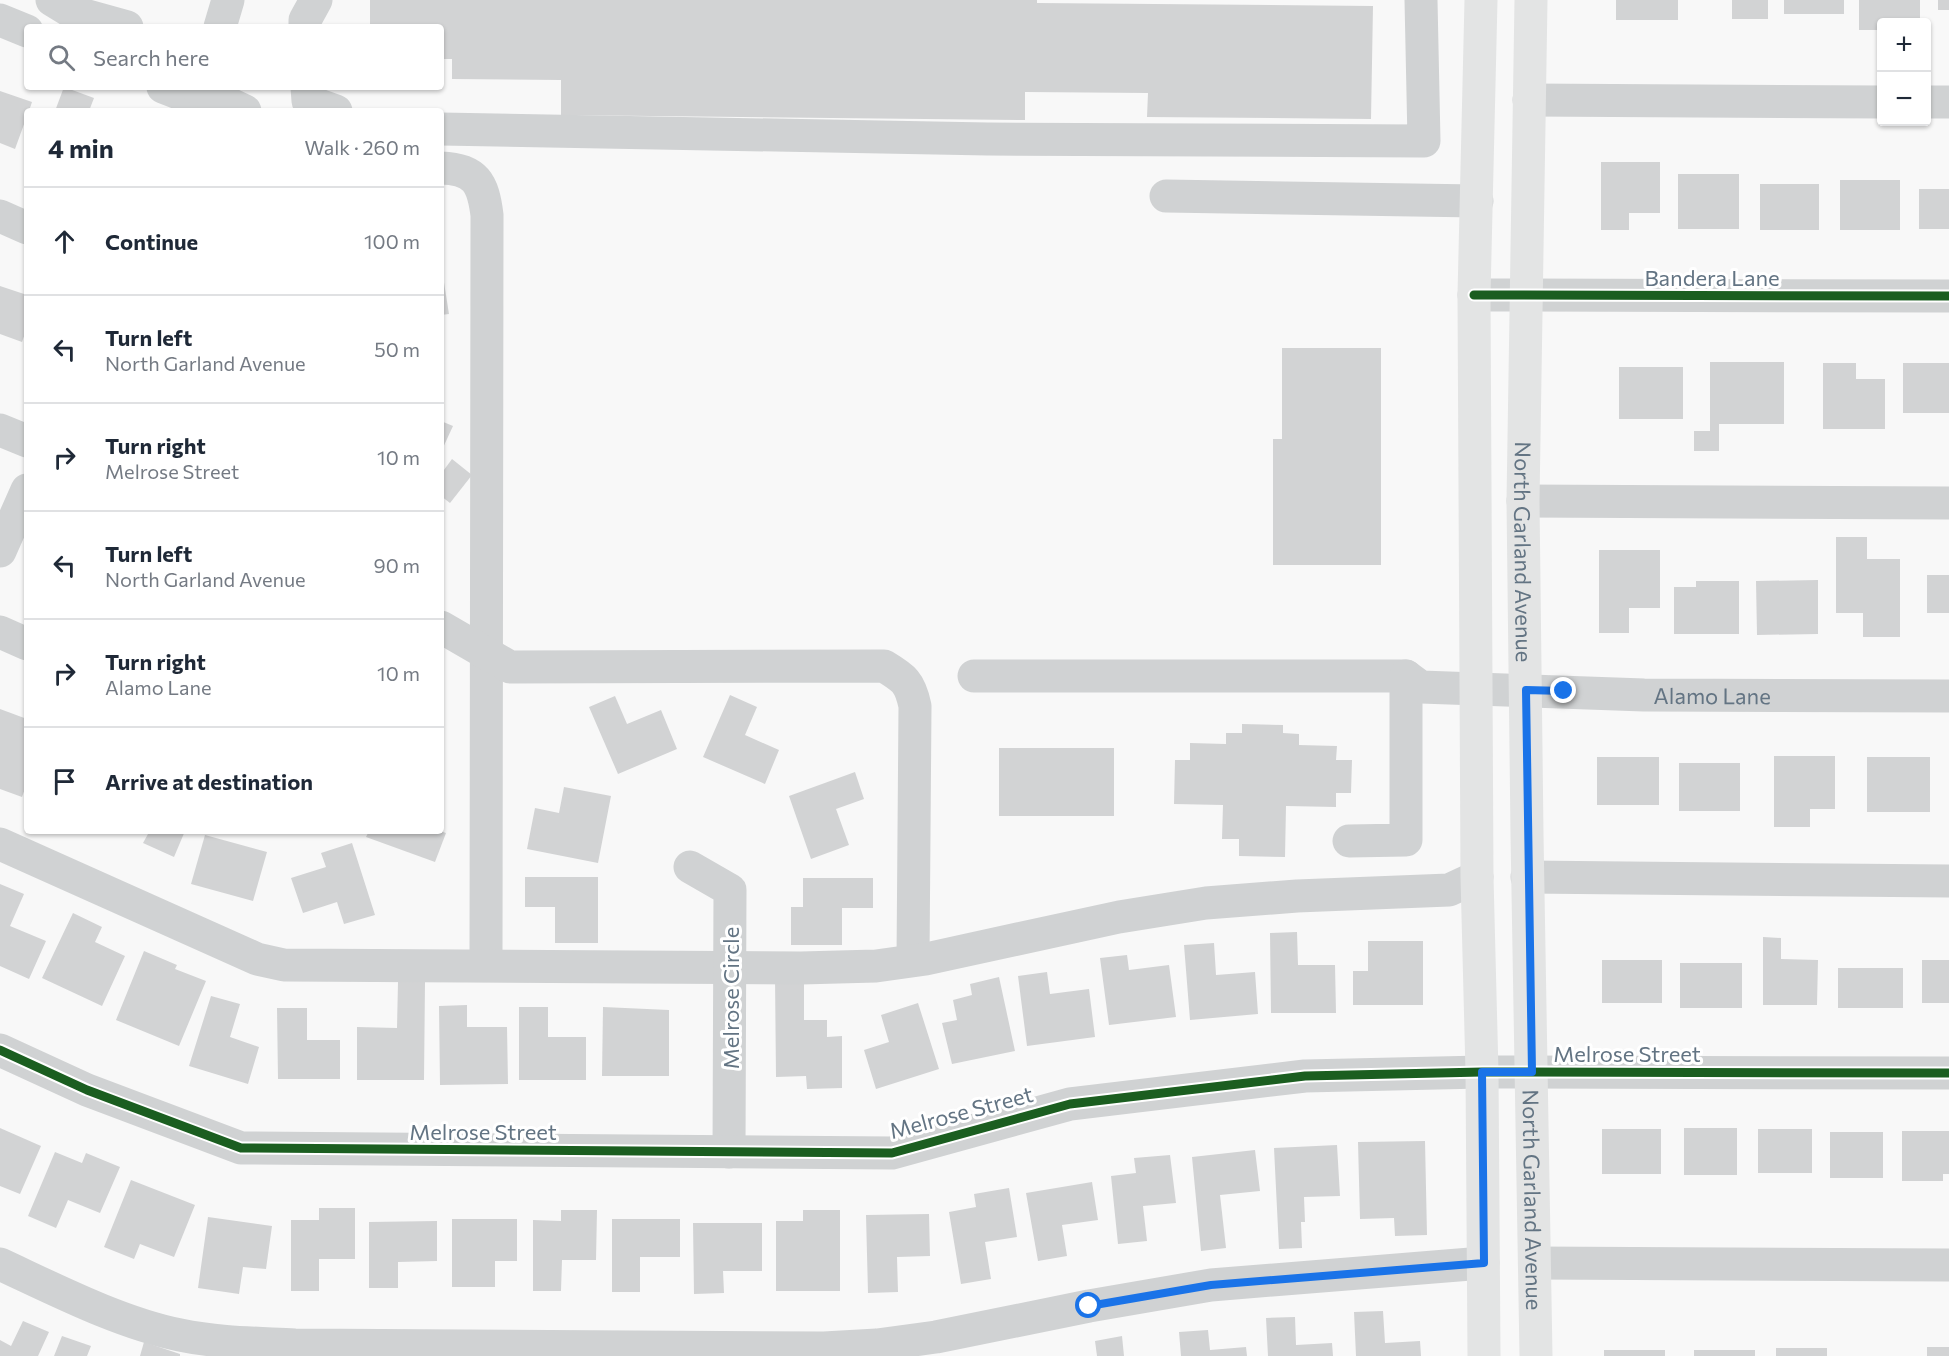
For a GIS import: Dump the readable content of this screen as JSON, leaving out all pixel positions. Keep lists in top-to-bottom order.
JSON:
{
  "streets": {
    "main road": ["North Garland Avenue"],
    "street": [
      "Bandera Lane",
      "Alamo Lane",
      "Melrose Circle",
      "Melrose Street"
    ]
  },
  "crossings": [
    ["Bandera Lane", "North Garland Avenue"],
    ["North Garland Avenue", "Alamo Lane"],
    ["North Garland Avenue", "Melrose Street"],
    ["Melrose Circle", "Melrose Street"]
  ],
  "page": {
    "map_buttons": ["+", "−"],
    "search": "Search here",
    "heading": ["4 min", "Walk · 260 m"],
    "list": [
      ["Continue", "100 m"],
      ["Turn left", "North Garland Avenue", "50 m"],
      ["Turn right", "Melrose Street", "10 m"],
      ["Turn left", "North Garland Avenue", "90 m"],
      ["Turn right", "Alamo Lane", "10 m"],
      "Arrive at destination"
    ]
  }
}
